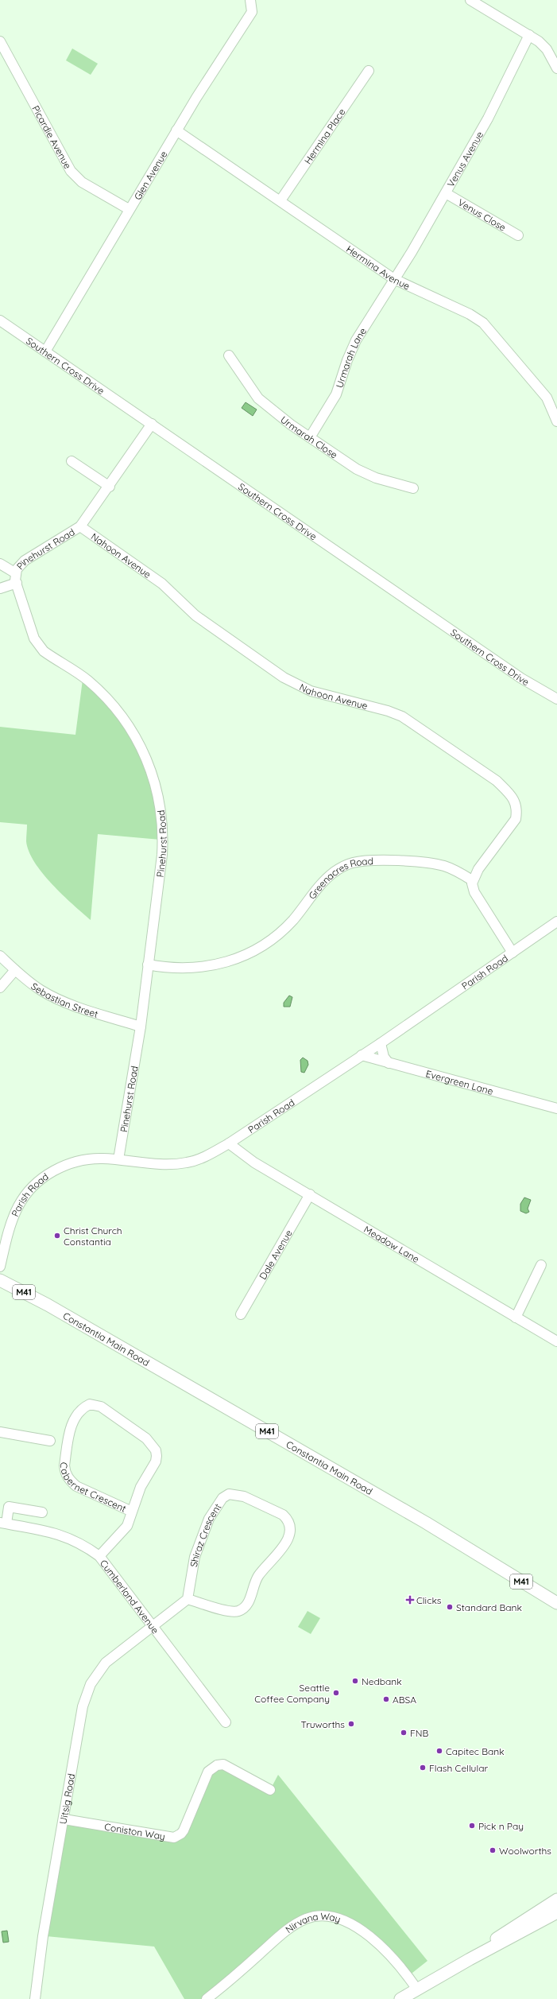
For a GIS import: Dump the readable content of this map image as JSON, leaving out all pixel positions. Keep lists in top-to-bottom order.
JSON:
{
  "streets": {
    "main road": ["M41", "Constantia Main Road"],
    "street": [
      "Hermina Place",
      "Picardie Avenue",
      "Venus Avenue",
      "Glen Avenue",
      "Venus Close",
      "Hermina Avenue",
      "Urmarah Lane",
      "Southern Cross Drive",
      "Urmarah Close",
      "Pinehurst Road",
      "Nahoon Avenue",
      "Greenacres Road",
      "Parish Road",
      "Sebastian Street",
      "Evergreen Lane",
      "Meadow Lane",
      "Dale Avenue",
      "Cabernet Crescent",
      "Shiraz Crescent",
      "Cumberland Avenue",
      "Uitsig Road",
      "Coniston Way",
      "Nirvana Way"
    ]
  },
  "crossings": [
    ["Hermina Place", "Hermina Avenue"],
    ["Picardie Avenue", "Glen Avenue"],
    ["Venus Avenue", "Venus Close"],
    ["Venus Avenue", "Hermina Avenue"],
    ["Venus Avenue", "Urmarah Lane"],
    ["Glen Avenue", "Hermina Avenue"],
    ["Glen Avenue", "Southern Cross Drive"],
    ["Hermina Avenue", "Urmarah Lane"],
    ["Urmarah Lane", "Urmarah Close"],
    ["Southern Cross Drive", "Pinehurst Road"],
    ["Pinehurst Road", "Nahoon Avenue"],
    ["Pinehurst Road", "Greenacres Road"],
    ["Pinehurst Road", "Parish Road"],
    ["Pinehurst Road", "Sebastian Street"],
    ["Nahoon Avenue", "Greenacres Road"],
    ["Parish Road", "Evergreen Lane"],
    ["Parish Road", "Meadow Lane"],
    ["Meadow Lane", "Dale Avenue"],
    ["Cabernet Crescent", "Cumberland Avenue"],
    ["Cumberland Avenue", "Uitsig Road"],
    ["Uitsig Road", "Coniston Way"]
  ],
  "places": {
    "other": [
      "Christ Church Constantia",
      "Standard Bank",
      "Nedbank",
      "Seattle Coffee Company",
      "ABSA",
      "Truworths",
      "FNB",
      "Capitec Bank",
      "Flash Cellular",
      "Pick n Pay",
      "Woolworths"
    ],
    "health": ["Clicks"]
  }
}
